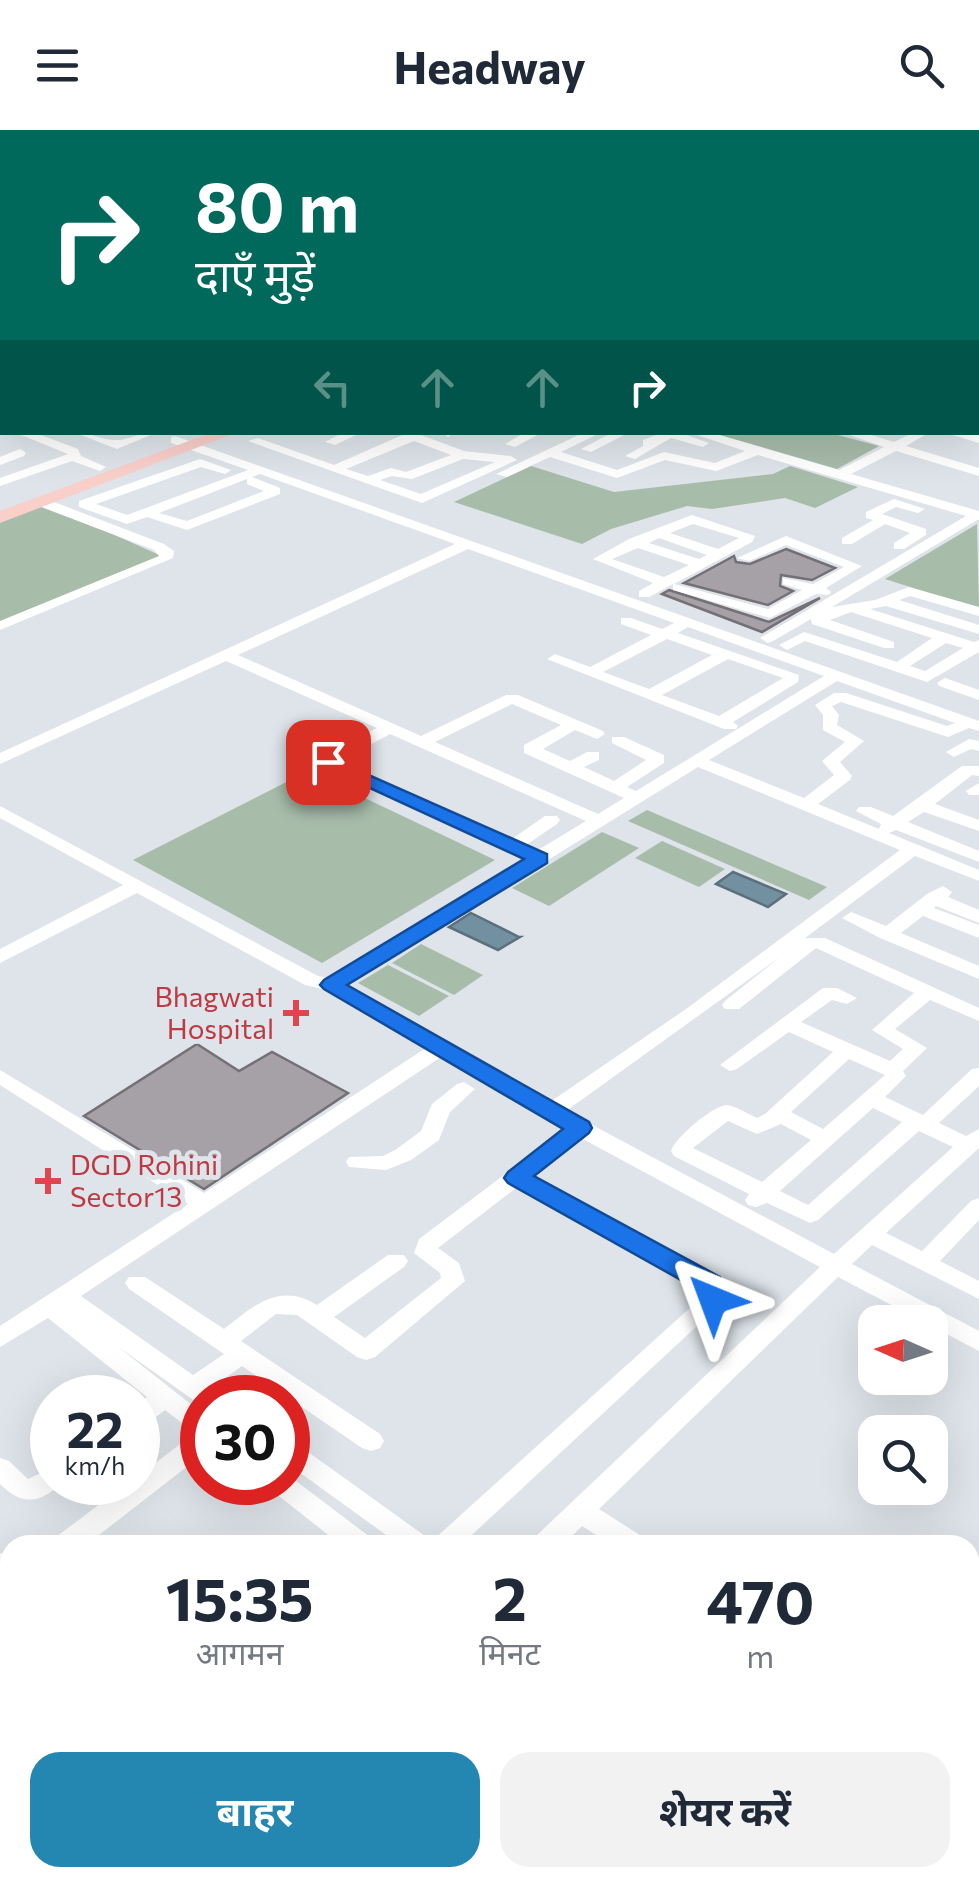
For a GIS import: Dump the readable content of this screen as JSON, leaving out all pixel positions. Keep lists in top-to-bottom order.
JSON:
{
  "places": {
    "health": ["Bhagwati Hospital", "DGD Rohini Sector13"]
  },
  "north": "left",
  "page": {
    "header": "Headway",
    "turn": ["80 m", "दाएँ मुड़ें"],
    "speed": "22 km/h",
    "limit": "30",
    "eta": [
      "15:35",
      "आगमन",
      "2",
      "मिनट",
      "470",
      "m"
    ],
    "buttons": ["बाहर", "शेयर करें"]
  }
}
